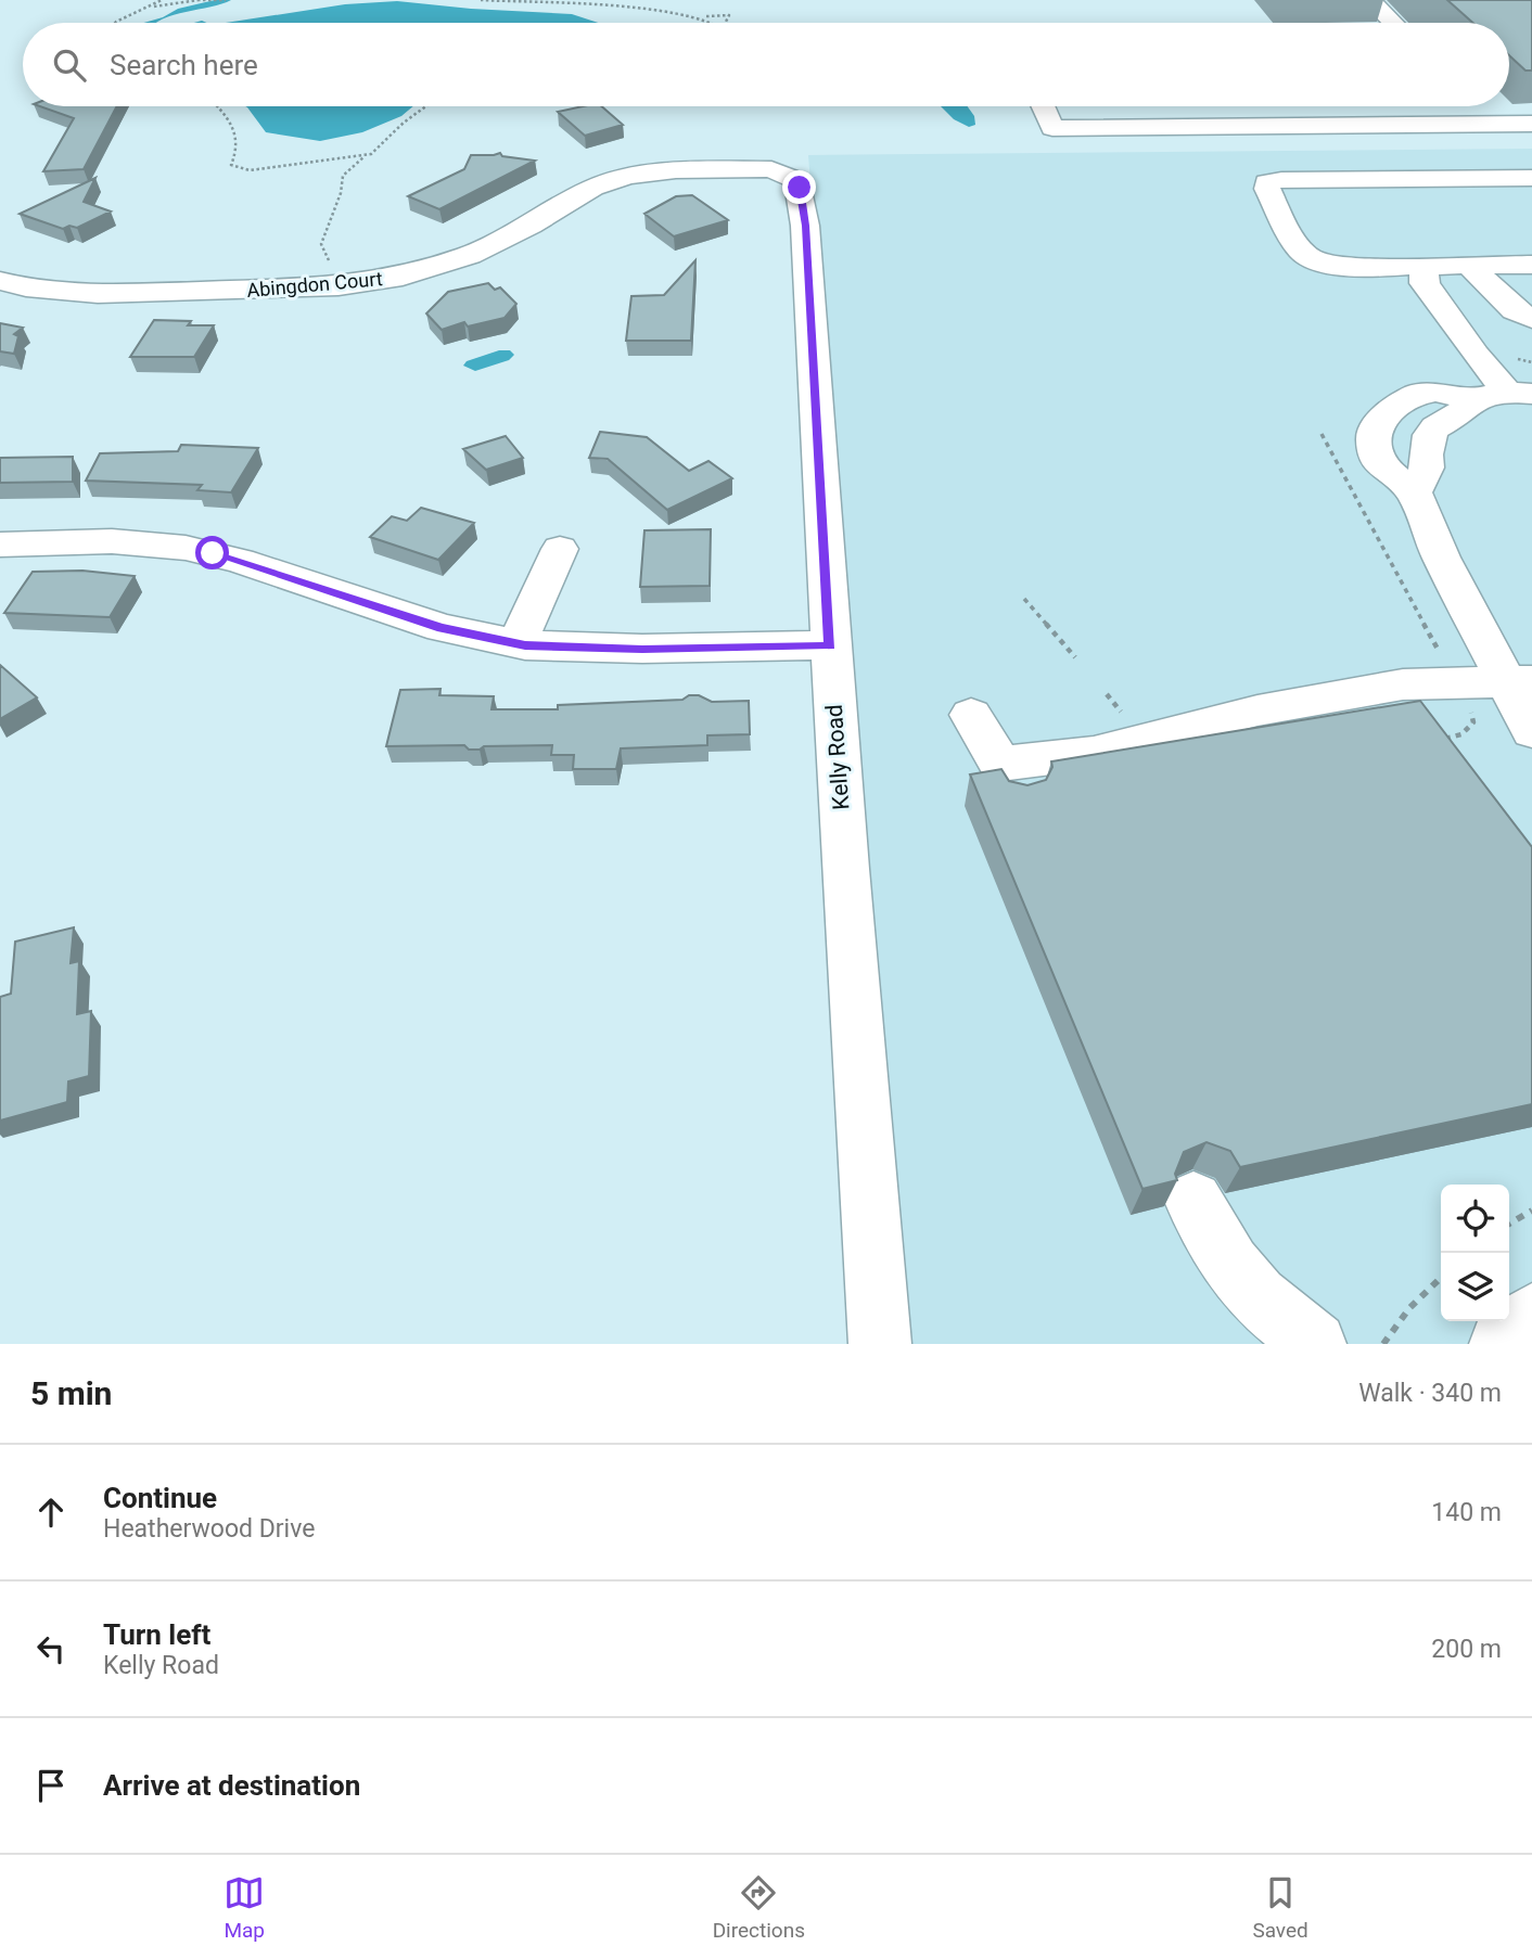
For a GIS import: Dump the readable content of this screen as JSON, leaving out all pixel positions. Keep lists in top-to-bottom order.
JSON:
{
  "streets": {
    "street": ["Abingdon Court", "Kelly Road"]
  },
  "crossings": [
    ["Abingdon Court", "Kelly Road"]
  ],
  "page": {
    "search": "Search here",
    "heading": ["5 min", "Walk · 340 m"],
    "list": [
      ["Continue", "Heatherwood Drive", "140 m"],
      ["Turn left", "Kelly Road", "200 m"],
      "Arrive at destination"
    ],
    "nav": ["Map", "Directions", "Saved"]
  }
}
